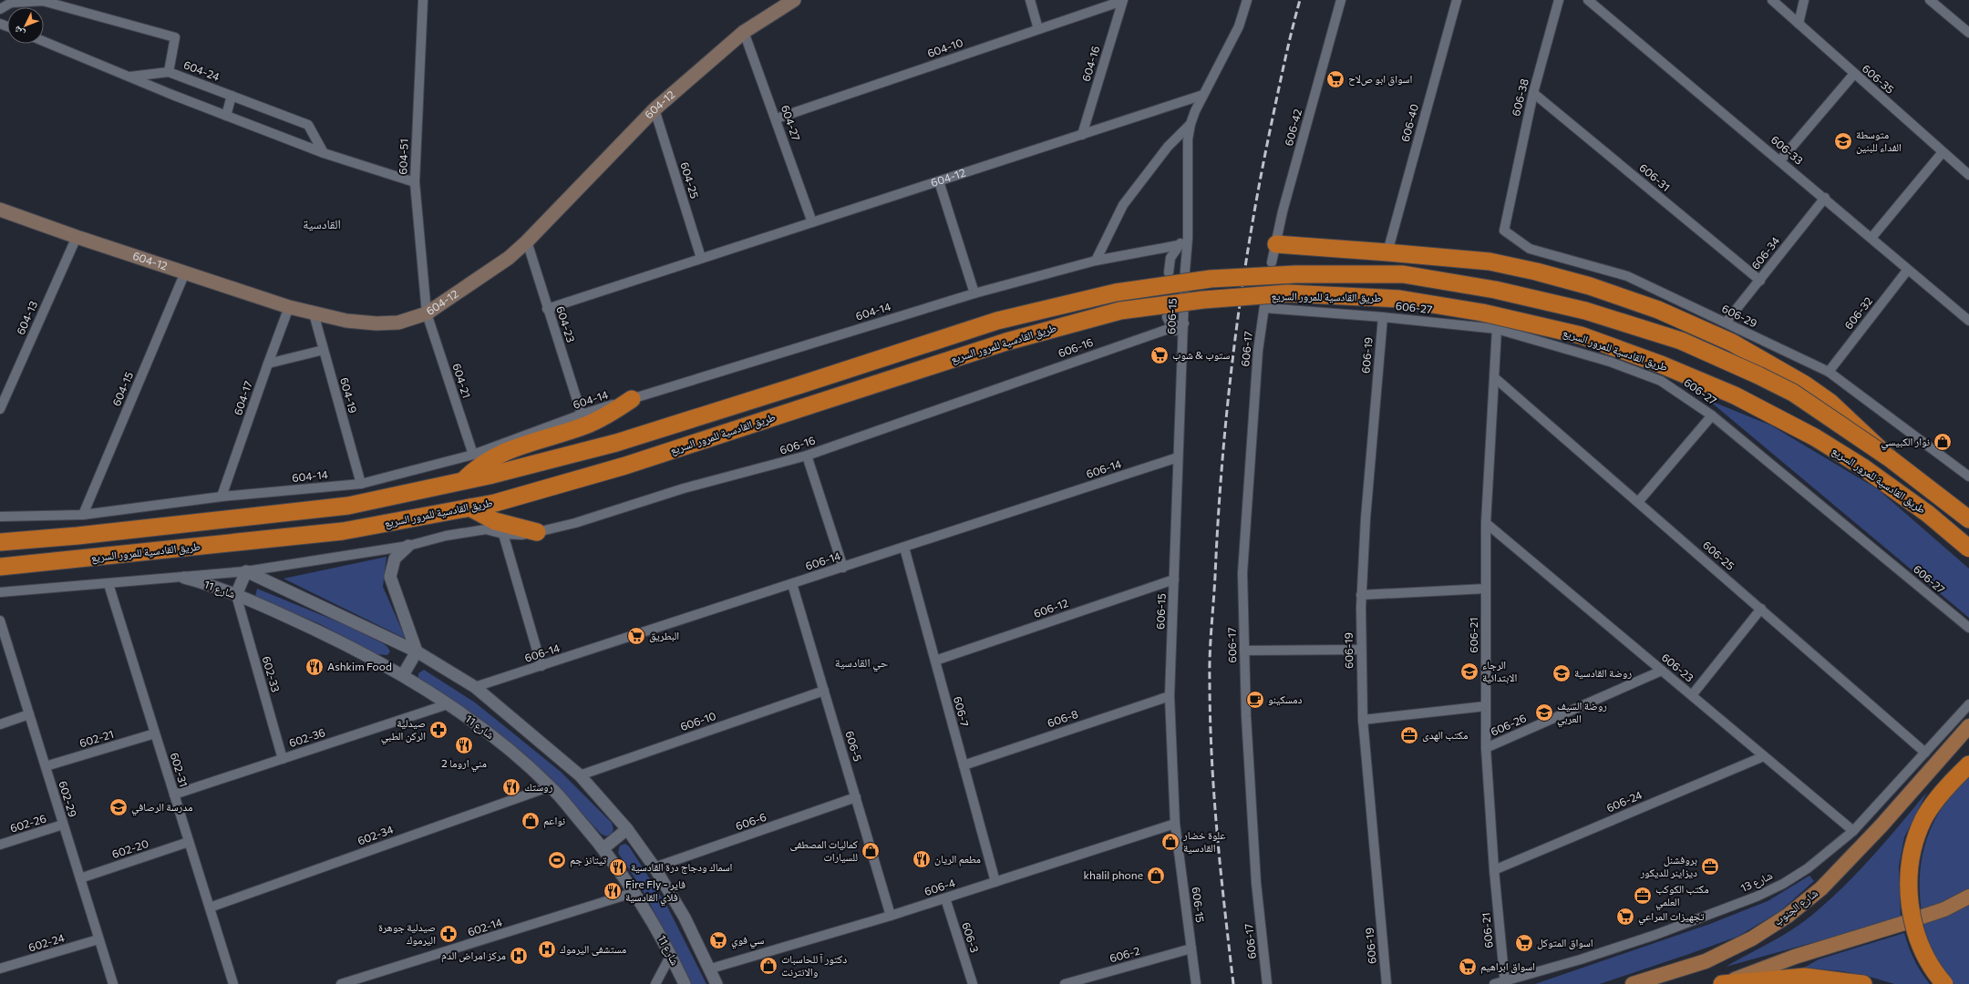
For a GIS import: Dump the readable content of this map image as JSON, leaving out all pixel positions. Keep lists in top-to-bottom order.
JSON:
{
  "streets": {
    "highway": ["طريق القادسية للمرور السريع"],
    "main road": ["604-12", "شارع الجنوب"],
    "street": [
      "604-10",
      "604-16",
      "604-24",
      "606-35",
      "606-38",
      "604-27",
      "606-40",
      "606-42",
      "606-33",
      "604-51",
      "606-31",
      "604-25",
      "606-34",
      "606-27",
      "604-14",
      "606-32",
      "606-15",
      "606-29",
      "604-13",
      "604-23",
      "606-16",
      "606-17",
      "606-19",
      "604-21",
      "604-15",
      "604-19",
      "604-17",
      "606-14",
      "606-25",
      "شارع 11",
      "606-12",
      "606-21",
      "606-23",
      "602-33",
      "606-7",
      "606-8",
      "606-10",
      "606-26",
      "602-36",
      "602-21",
      "606-5",
      "602-31",
      "602-29",
      "606-24",
      "606-6",
      "602-26",
      "602-34",
      "602-20",
      "شارع 13",
      "606-4",
      "602-14",
      "606-3",
      "602-24",
      "606-2"
    ]
  },
  "crossings": [
    ["604-10", "604-16"],
    ["604-10", "604-27"],
    ["604-16", "604-12"],
    ["606-38", "606-31"],
    ["606-38", "606-29"],
    ["604-12", "604-27"],
    ["604-12", "604-51"],
    ["604-12", "604-25"],
    ["604-12", "604-13"],
    ["604-12", "604-23"],
    ["604-12", "604-21"],
    ["604-12", "604-15"],
    ["604-12", "604-19"],
    ["604-12", "604-17"],
    ["606-33", "606-34"],
    ["606-33", "606-32"],
    ["604-51", "604-21"],
    ["606-31", "606-34"],
    ["606-34", "606-29"],
    ["606-27", "606-17"],
    ["606-27", "606-19"],
    ["606-27", "606-21"],
    ["604-14", "604-23"],
    ["604-14", "604-21"],
    ["604-14", "604-15"],
    ["604-14", "604-19"],
    ["604-14", "604-17"],
    ["606-32", "606-29"],
    ["606-15", "606-16"],
    ["606-15", "606-14"],
    ["606-15", "606-12"],
    ["606-15", "606-8"],
    ["606-15", "606-4"],
    ["606-15", "606-2"],
    ["606-16", "شارع 11"],
    ["606-16", "602-31"],
    ["606-14", "606-7"],
    ["606-14", "606-5"],
    ["606-25", "606-21"],
    ["606-25", "شارع 13"],
    ["شارع 11", "602-33"],
    ["شارع 11", "602-36"],
    ["شارع 11", "602-34"],
    ["شارع 11", "602-14"],
    ["606-12", "606-7"],
    ["606-21", "606-23"],
    ["606-21", "606-26"],
    ["606-21", "606-24"],
    ["606-21", "شارع 13"],
    ["606-23", "606-26"],
    ["606-23", "606-24"],
    ["606-23", "شارع 13"],
    ["602-33", "602-36"],
    ["606-7", "606-8"],
    ["606-7", "606-4"],
    ["606-10", "606-5"],
    ["602-36", "602-31"],
    ["602-21", "602-31"],
    ["602-21", "602-29"],
    ["606-5", "606-6"],
    ["606-5", "606-4"],
    ["602-31", "602-34"],
    ["602-31", "602-20"],
    ["602-29", "602-26"],
    ["602-29", "602-20"],
    ["602-29", "602-24"],
    ["606-4", "606-3"]
  ],
  "districts": ["القادسية", "حي القادسية"],
  "places": {
    "supermarket": [
      "اسواق ابو صﻻح",
      "ستوب & شوب",
      "البطريق",
      "تجهيزات المراعي",
      "سي فوي",
      "اسواق المتوكل",
      "اسواق ابراهيم"
    ],
    "school or university": [
      "متوسطة الفداء للبنين",
      "الرجاء الابتدائية",
      "روضة القادسية",
      "روضة السيف العربي",
      "مدرسة الرصافي"
    ],
    "shop": [
      "نوار الكبيسي",
      "نواعم",
      "علوة خضار القادسية",
      "كماليات المصطفى للسيارات",
      "khalil phone",
      "دكتور آ للحاسبات والانترنت"
    ],
    "restaurant": [
      "Ashkim Food",
      "مني اروما 2",
      "روستك",
      "مطعم الريان",
      "اسماك ودجاج درة القادسية",
      "Fire Fly - فاير فلاي القادسية"
    ],
    "cafe": ["دمسكينو"],
    "pharmacy": ["صيدلية الركن الطبي", "صيدلية جوهرة اليرموك"],
    "office": ["مكتب الهدى", "بروفشنل ديزاينر للديكور", "مكتب الكوكب العلمي"],
    "sports": ["تيتانز جم"],
    "hospital": ["مستشفى اليرموك", "مركز امراض الدم"]
  },
  "north": "bottom left"
}
